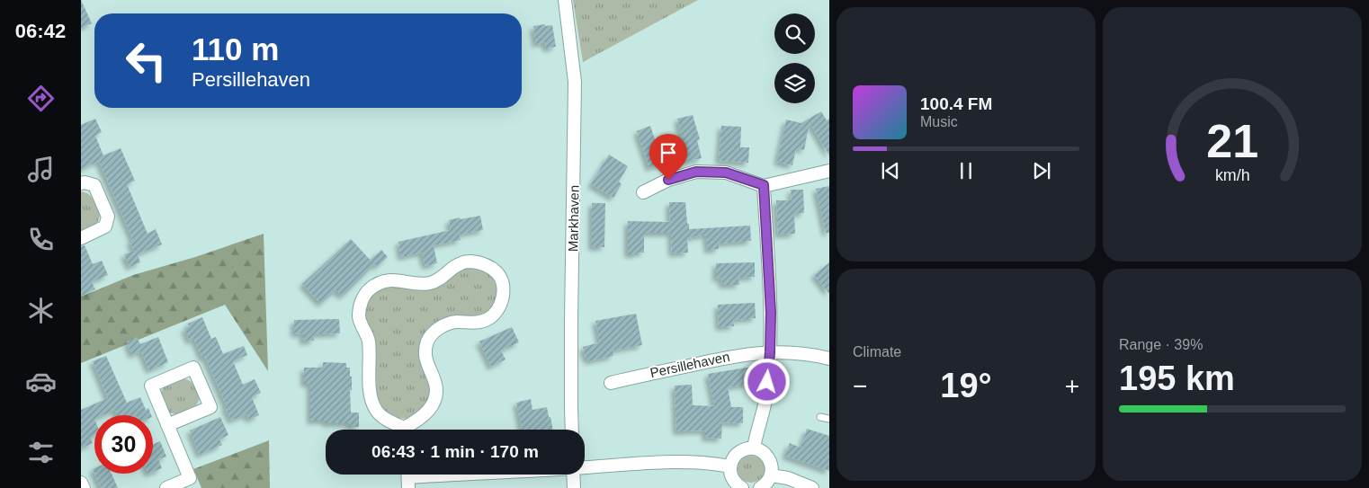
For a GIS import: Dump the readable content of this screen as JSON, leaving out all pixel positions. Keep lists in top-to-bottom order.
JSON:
{
  "streets": {
    "street": ["Markhaven", "Persillehaven"]
  },
  "page": {
    "tabs": "06:42",
    "turn": ["110 m", "Persillehaven"],
    "song": ["100.4 FM", "Music"],
    "tile": [
      "Climate",
      ["Range · 39%", "195 km"]
    ],
    "heat": ["−", "19°", "+"],
    "limit": "30",
    "trip": "06:43 · 1 min · 170 m",
    "gauge": ["21", "km/h"]
  }
}
